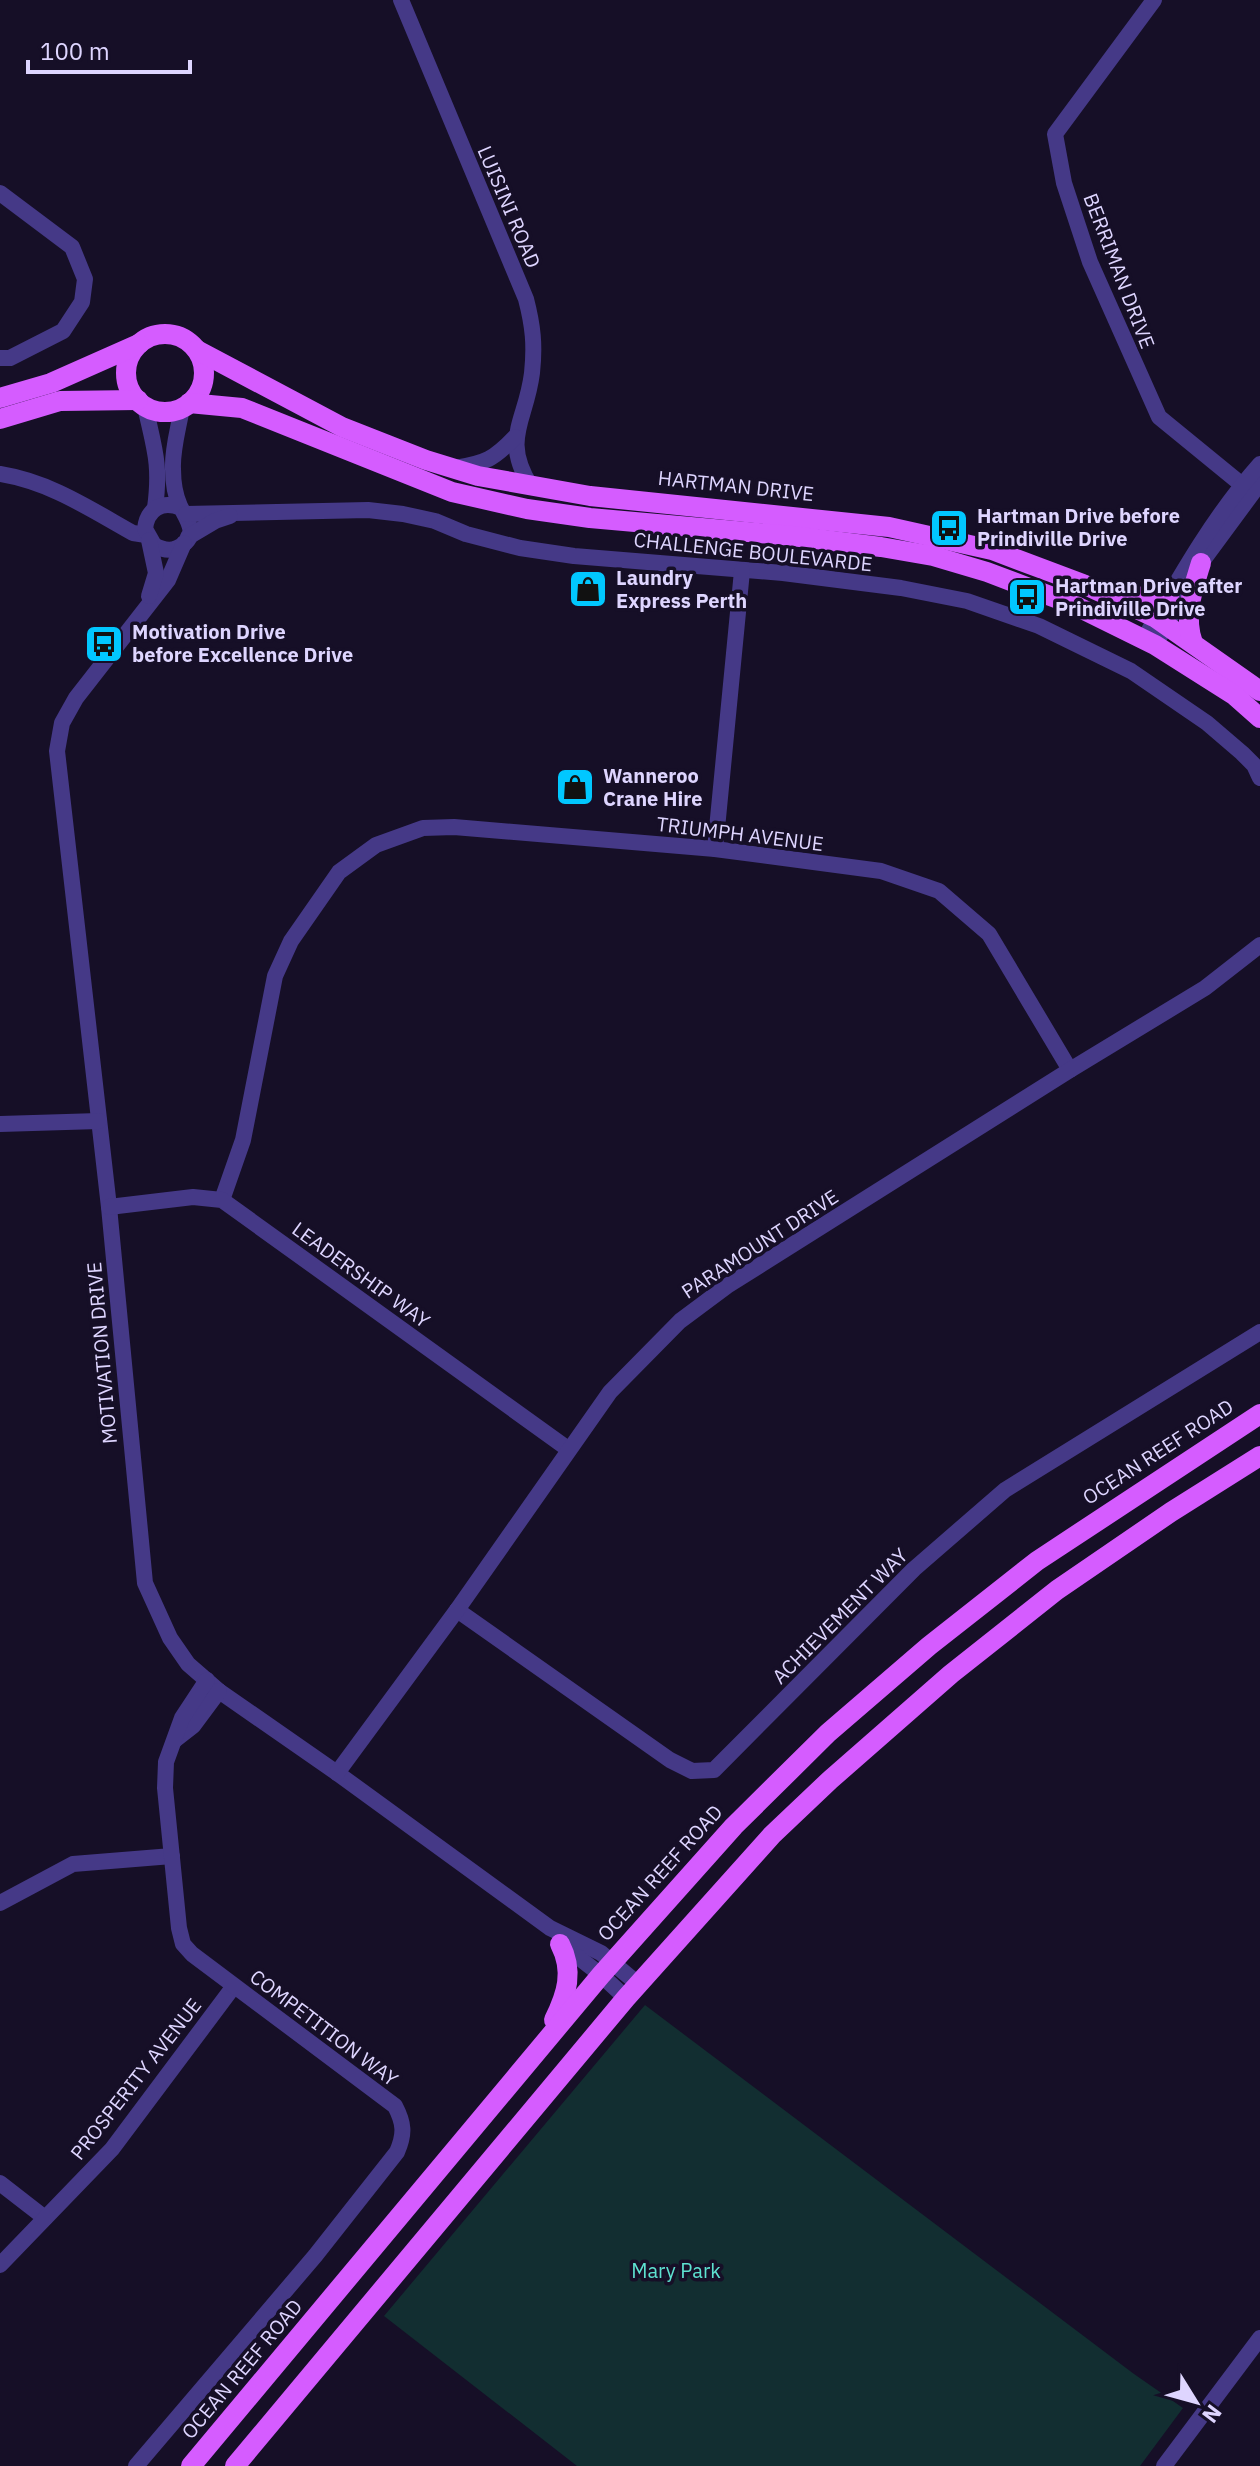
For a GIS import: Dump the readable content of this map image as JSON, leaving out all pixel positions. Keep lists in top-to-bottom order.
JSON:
{
  "streets": {
    "main road": ["HARTMAN DRIVE", "OCEAN REEF ROAD"],
    "street": [
      "LUISINI ROAD",
      "BERRIMAN DRIVE",
      "CHALLENGE BOULEVARDE",
      "TRIUMPH AVENUE",
      "PARAMOUNT DRIVE",
      "LEADERSHIP WAY",
      "MOTIVATION DRIVE",
      "ACHIEVEMENT WAY",
      "COMPETITION WAY",
      "PROSPERITY AVENUE"
    ]
  },
  "crossings": [
    ["LUISINI ROAD", "HARTMAN DRIVE"],
    ["CHALLENGE BOULEVARDE", "MOTIVATION DRIVE"],
    ["TRIUMPH AVENUE", "PARAMOUNT DRIVE"],
    ["TRIUMPH AVENUE", "LEADERSHIP WAY"],
    ["PARAMOUNT DRIVE", "LEADERSHIP WAY"],
    ["PARAMOUNT DRIVE", "MOTIVATION DRIVE"],
    ["PARAMOUNT DRIVE", "ACHIEVEMENT WAY"],
    ["MOTIVATION DRIVE", "OCEAN REEF ROAD"],
    ["MOTIVATION DRIVE", "COMPETITION WAY"],
    ["COMPETITION WAY", "PROSPERITY AVENUE"]
  ],
  "parks": ["Mary Park"],
  "places": {
    "bus stop": ["Hartman Drive before Prindiville Drive", "Hartman Drive after Prindiville Drive", "Motivation Drive before Excellence Drive"],
    "shop": ["Laundry Express Perth", "Wanneroo Crane Hire"]
  },
  "scale_bar": "100 m",
  "north": "bottom right"
}
